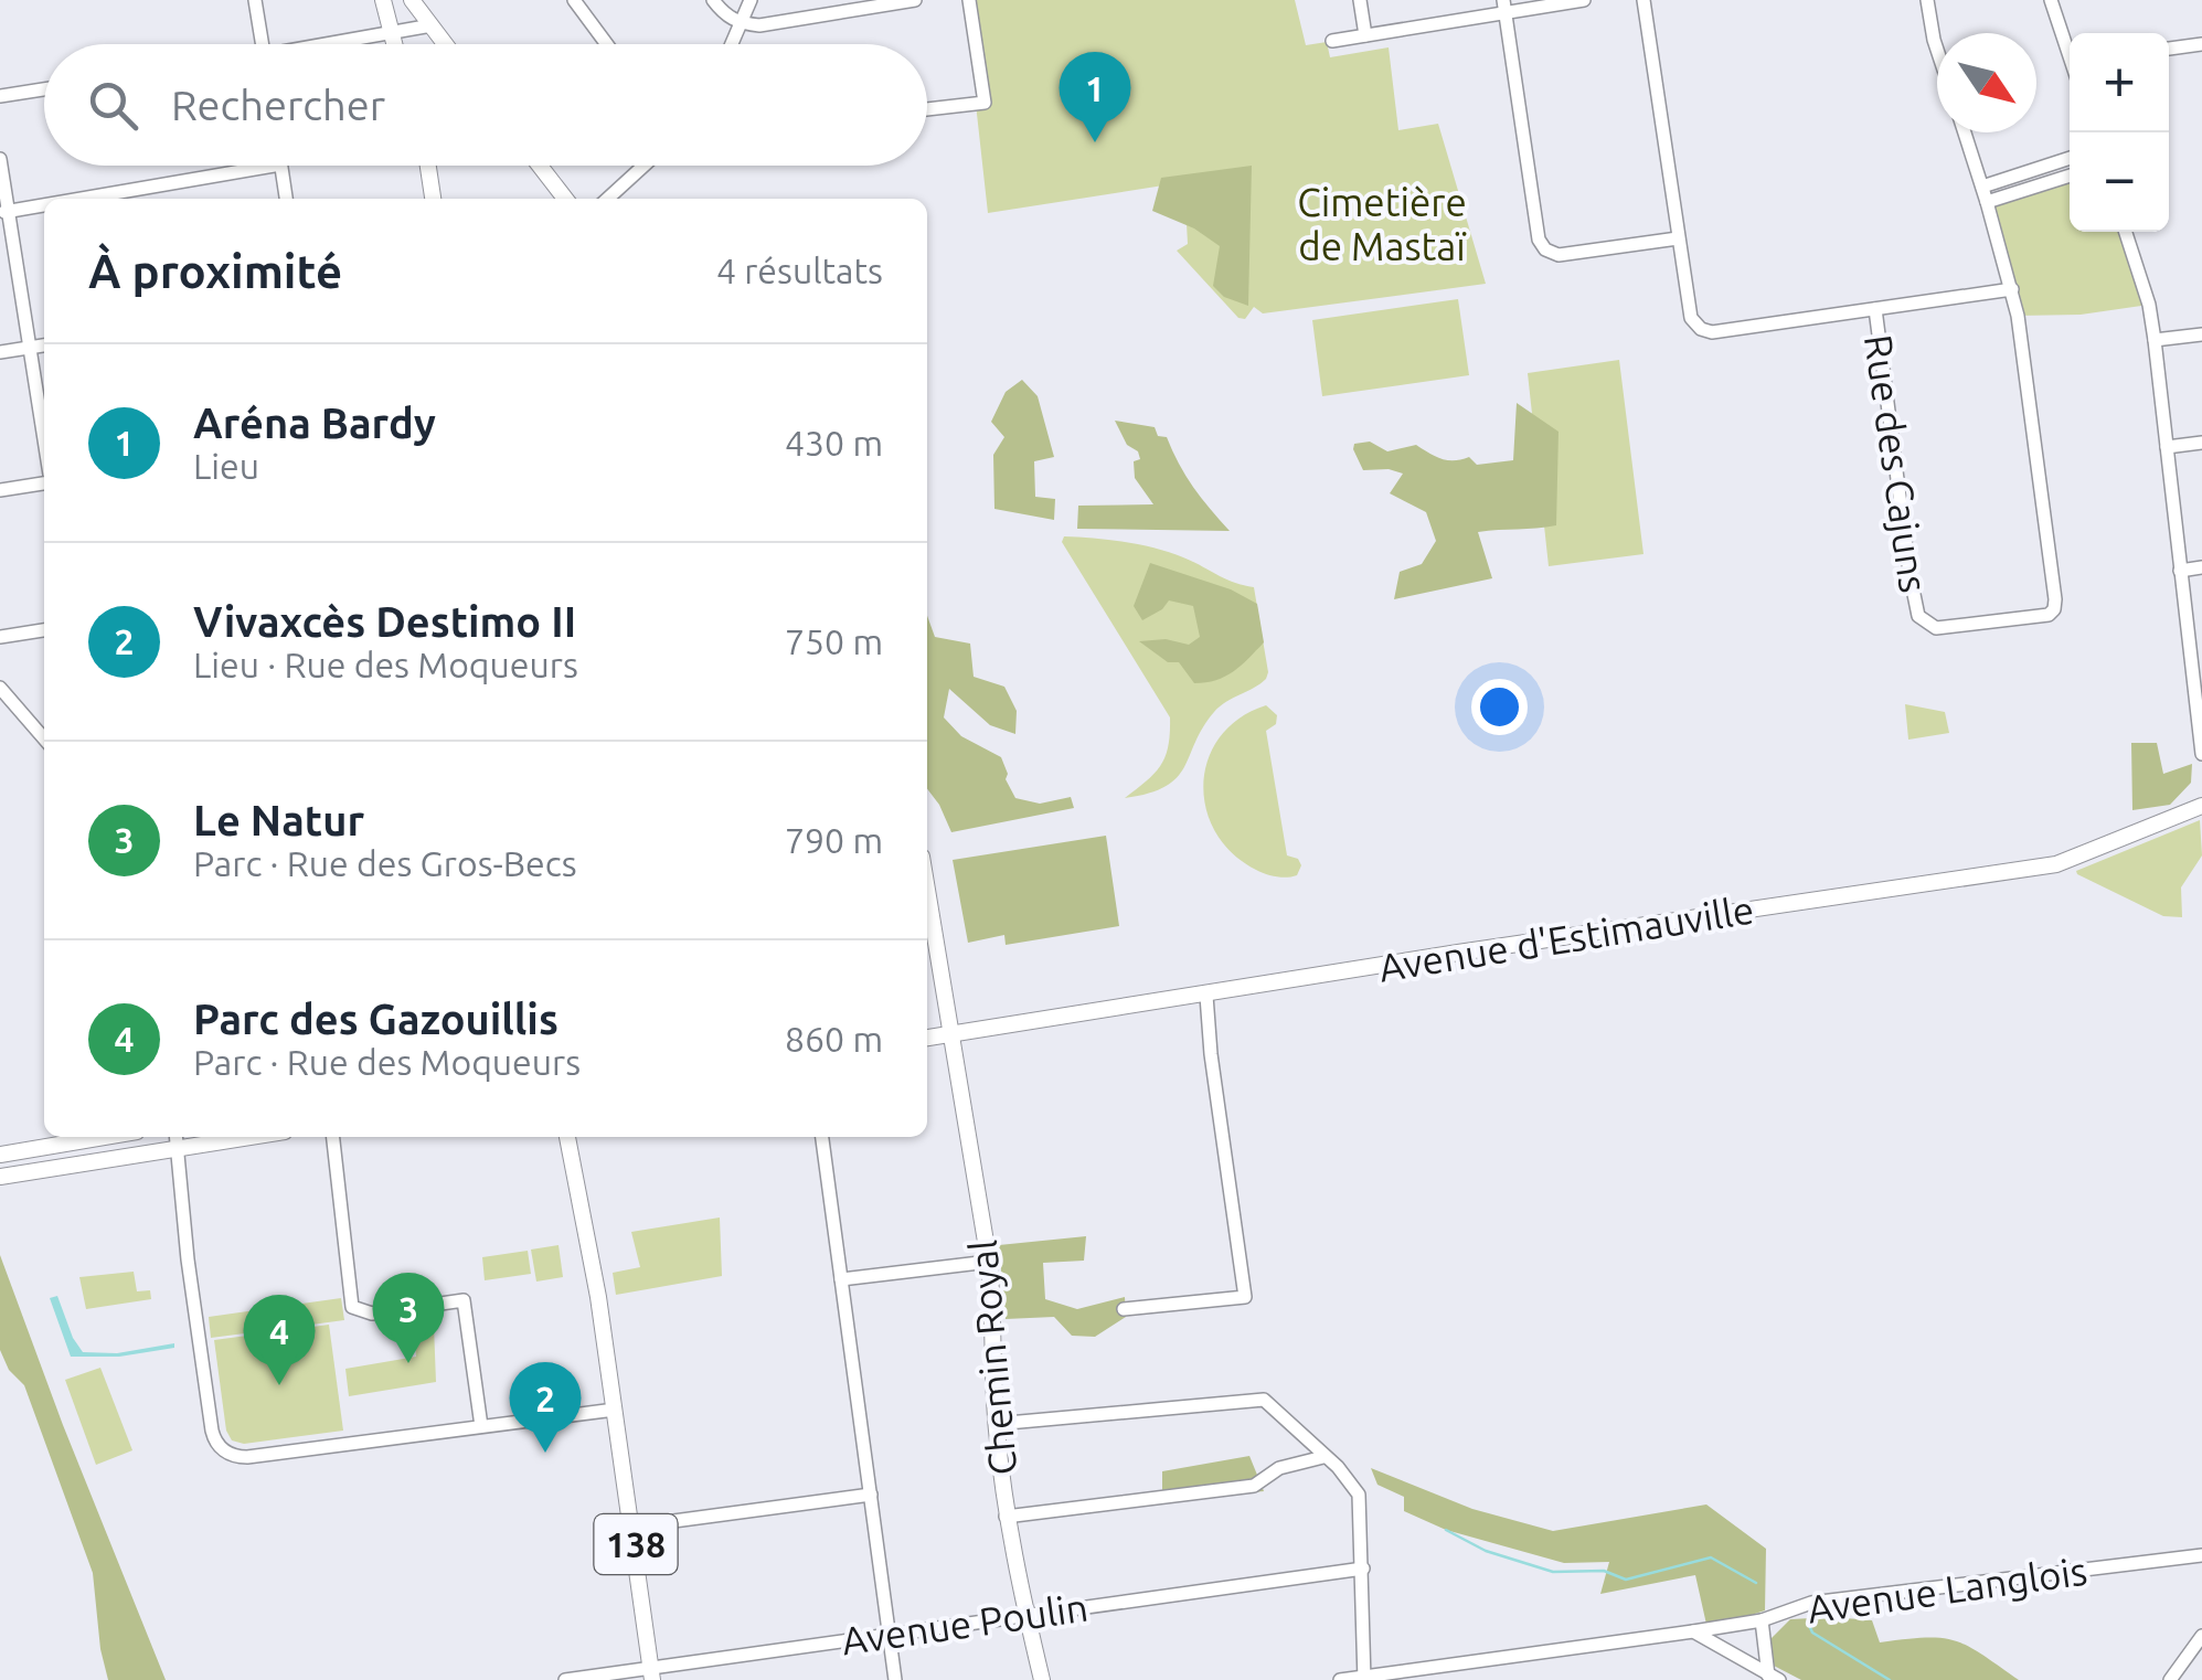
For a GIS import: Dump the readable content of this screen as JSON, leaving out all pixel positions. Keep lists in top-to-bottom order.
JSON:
{
  "streets": {
    "main road": ["Avenue d'Estimauville", "Chemin Royal", "138"],
    "street": ["Rue des Cajuns", "Avenue Langlois", "Avenue Poulin"]
  },
  "crossings": [
    ["Avenue d'Estimauville", "Chemin Royal"],
    ["Chemin Royal", "Avenue Poulin"],
    ["138", "Avenue Poulin"]
  ],
  "parks": ["Cimetière de Mastaï"],
  "north": "bottom right",
  "page": {
    "map_buttons": ["+", "−"],
    "search": "Rechercher",
    "pins": [
      "1",
      "3",
      "4",
      "2"
    ],
    "heading": ["À proximité", "4 résultats"],
    "list": [
      {
        "mark": "1",
        "name": "Aréna Bardy",
        "note": "Lieu",
        "value": "430 m"
      },
      {
        "mark": "2",
        "name": "Vivaxcès Destimo II",
        "note": "Lieu · Rue des Moqueurs",
        "value": "750 m"
      },
      {
        "mark": "3",
        "name": "Le Natur",
        "note": "Parc · Rue des Gros-Becs",
        "value": "790 m"
      },
      {
        "mark": "4",
        "name": "Parc des Gazouillis",
        "note": "Parc · Rue des Moqueurs",
        "value": "860 m"
      }
    ]
  }
}
